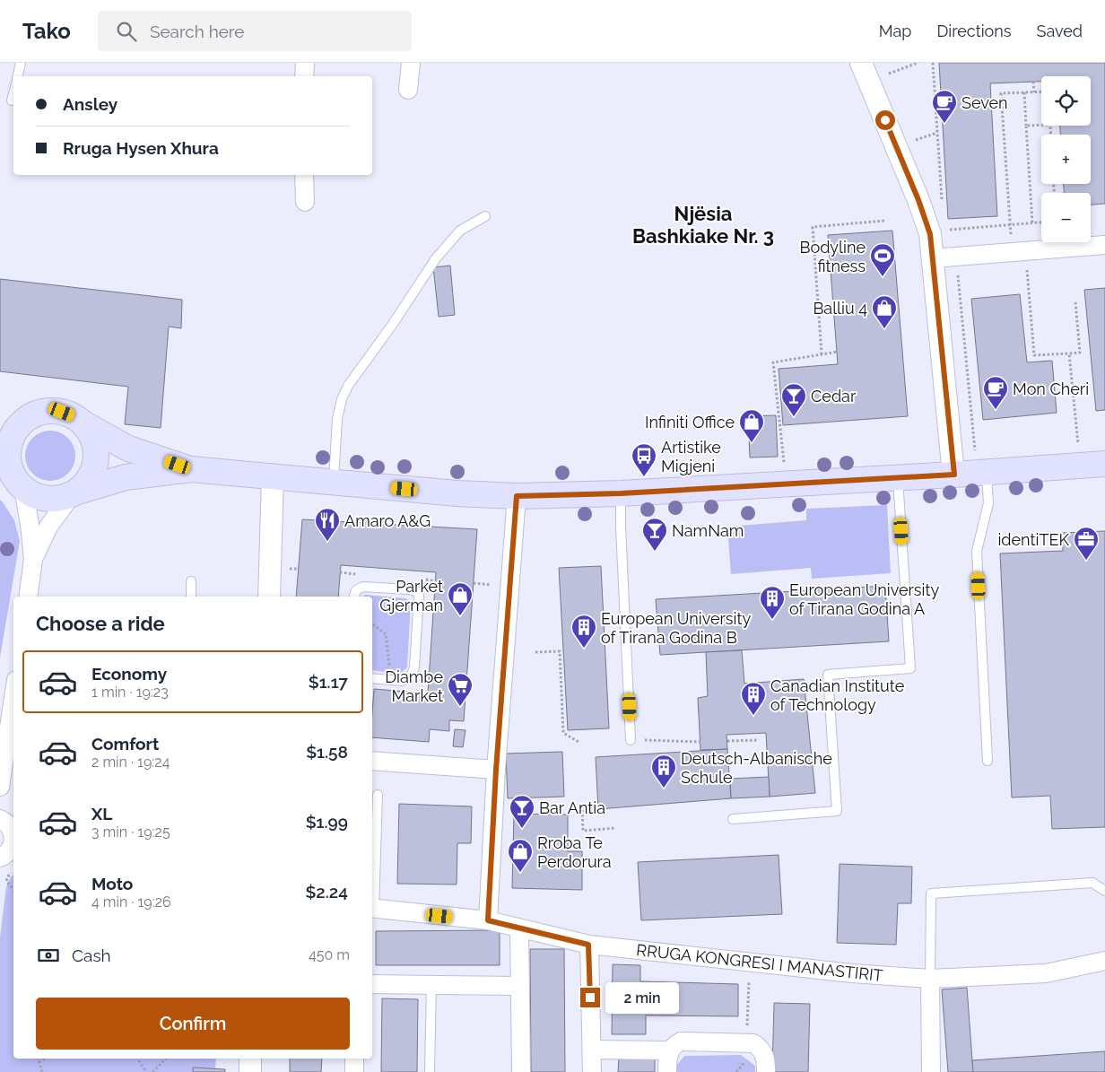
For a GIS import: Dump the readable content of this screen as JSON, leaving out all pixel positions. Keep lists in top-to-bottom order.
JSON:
{
  "streets": {
    "street": ["RRUGA KONGRESI I MANASTIRIT"]
  },
  "districts": ["Njësia Bashkiake Nr. 3"],
  "places": {
    "cafe": ["Seven", "Mon Cheri"],
    "sports": ["Bodyline fitness"],
    "shop": [
      "Balliu 4",
      "Infiniti Office",
      "Parket Gjerman",
      "Rroba Te Perdorura"
    ],
    "bar": ["Cedar", "NamNam", "Bar Antia"],
    "bus stop": ["Artistike Migjeni"],
    "restaurant": ["Amaro A&G"],
    "office": ["identiTEK"],
    "building": [
      "European University of Tirana Godina A",
      "European University of Tirana Godina B",
      "Canadian Institute of Technology",
      "Deutsch-Albanische Schule"
    ],
    "supermarket": ["Diambe Market"]
  },
  "page": {
    "header": "Tako",
    "search": "Search here",
    "nav": ["Map", "Directions", "Saved"],
    "map_buttons": ["+", "−"],
    "banner": ["Ansley", "Rruga Hysen Xhura"],
    "heading": "Choose a ride",
    "list": [
      {
        "name": "Economy",
        "note": "1 min · 19:23",
        "value": "$1.17"
      },
      {
        "name": "Comfort",
        "note": "2 min · 19:24",
        "value": "$1.58"
      },
      {
        "name": "XL",
        "note": "3 min · 19:25",
        "value": "$1.99"
      },
      {
        "name": "Moto",
        "note": "4 min · 19:26",
        "value": "$2.24"
      }
    ],
    "pay": ["Cash", "450 m"],
    "bubble": "2 min",
    "buttons": "Confirm"
  }
}
